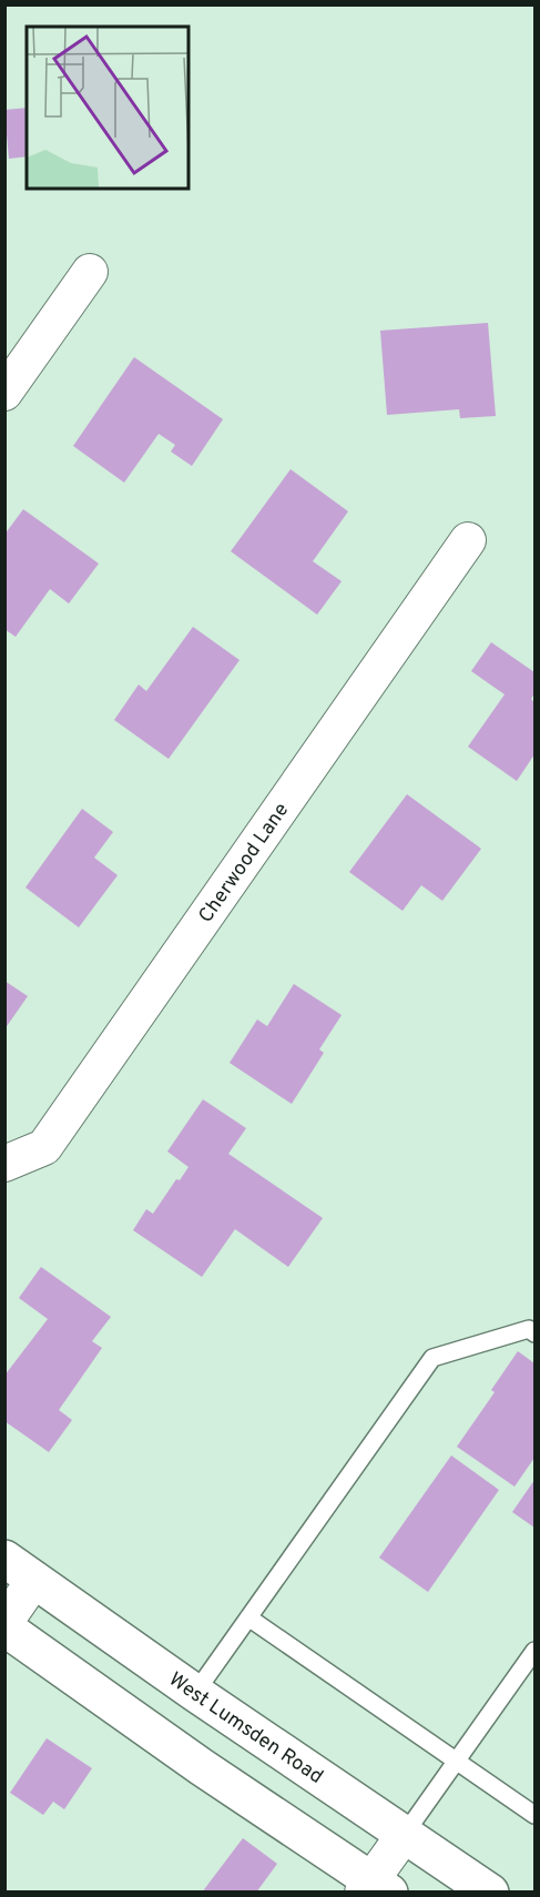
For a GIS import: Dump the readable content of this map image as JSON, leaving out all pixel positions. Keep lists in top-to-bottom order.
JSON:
{
  "streets": {
    "main road": ["West Lumsden Road"],
    "street": ["Cherwood Lane"]
  }
}
